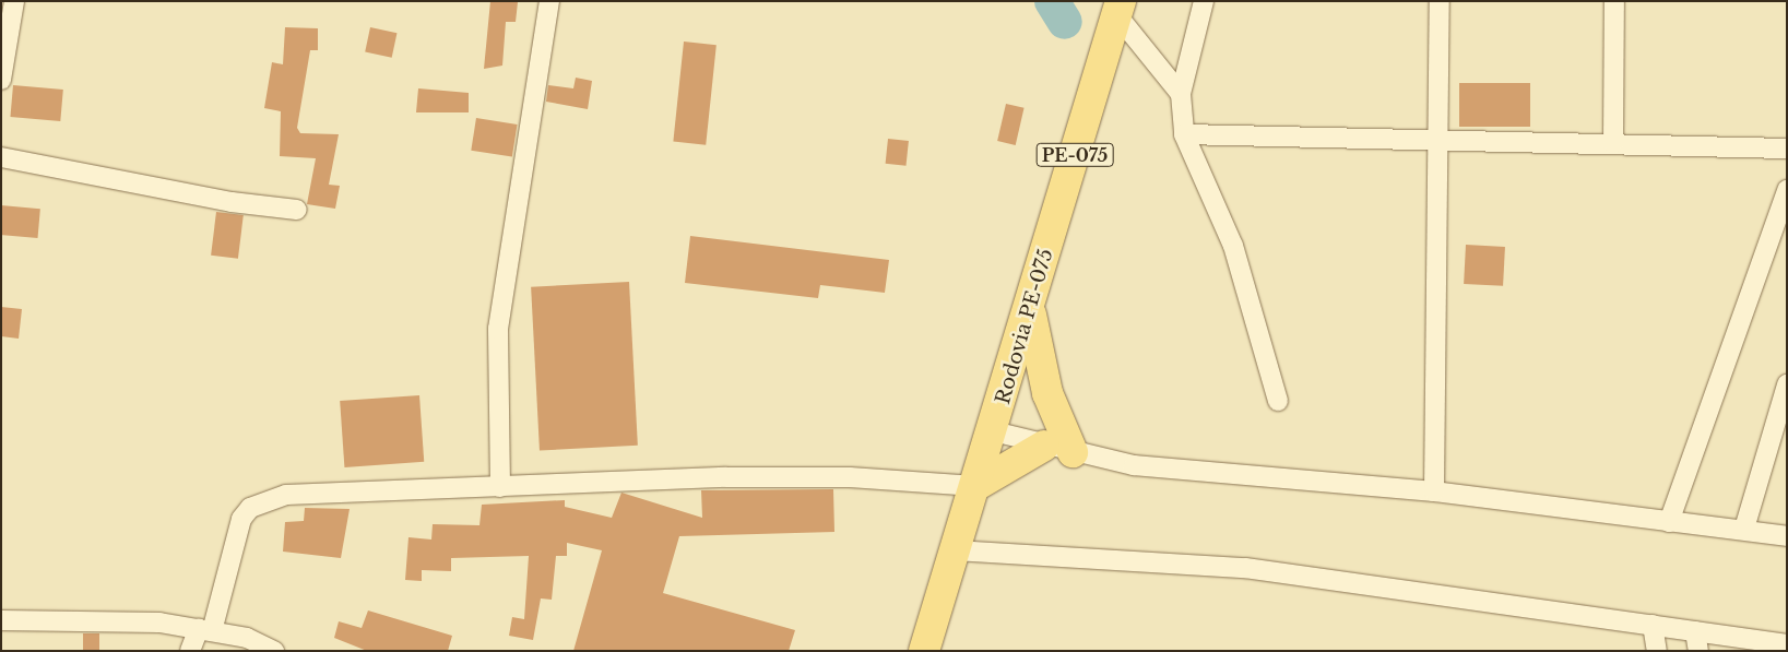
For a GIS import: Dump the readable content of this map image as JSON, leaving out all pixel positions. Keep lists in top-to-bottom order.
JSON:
{
  "streets": {
    "main road": ["PE-075", "Rodovia PE-075"]
  }
}
